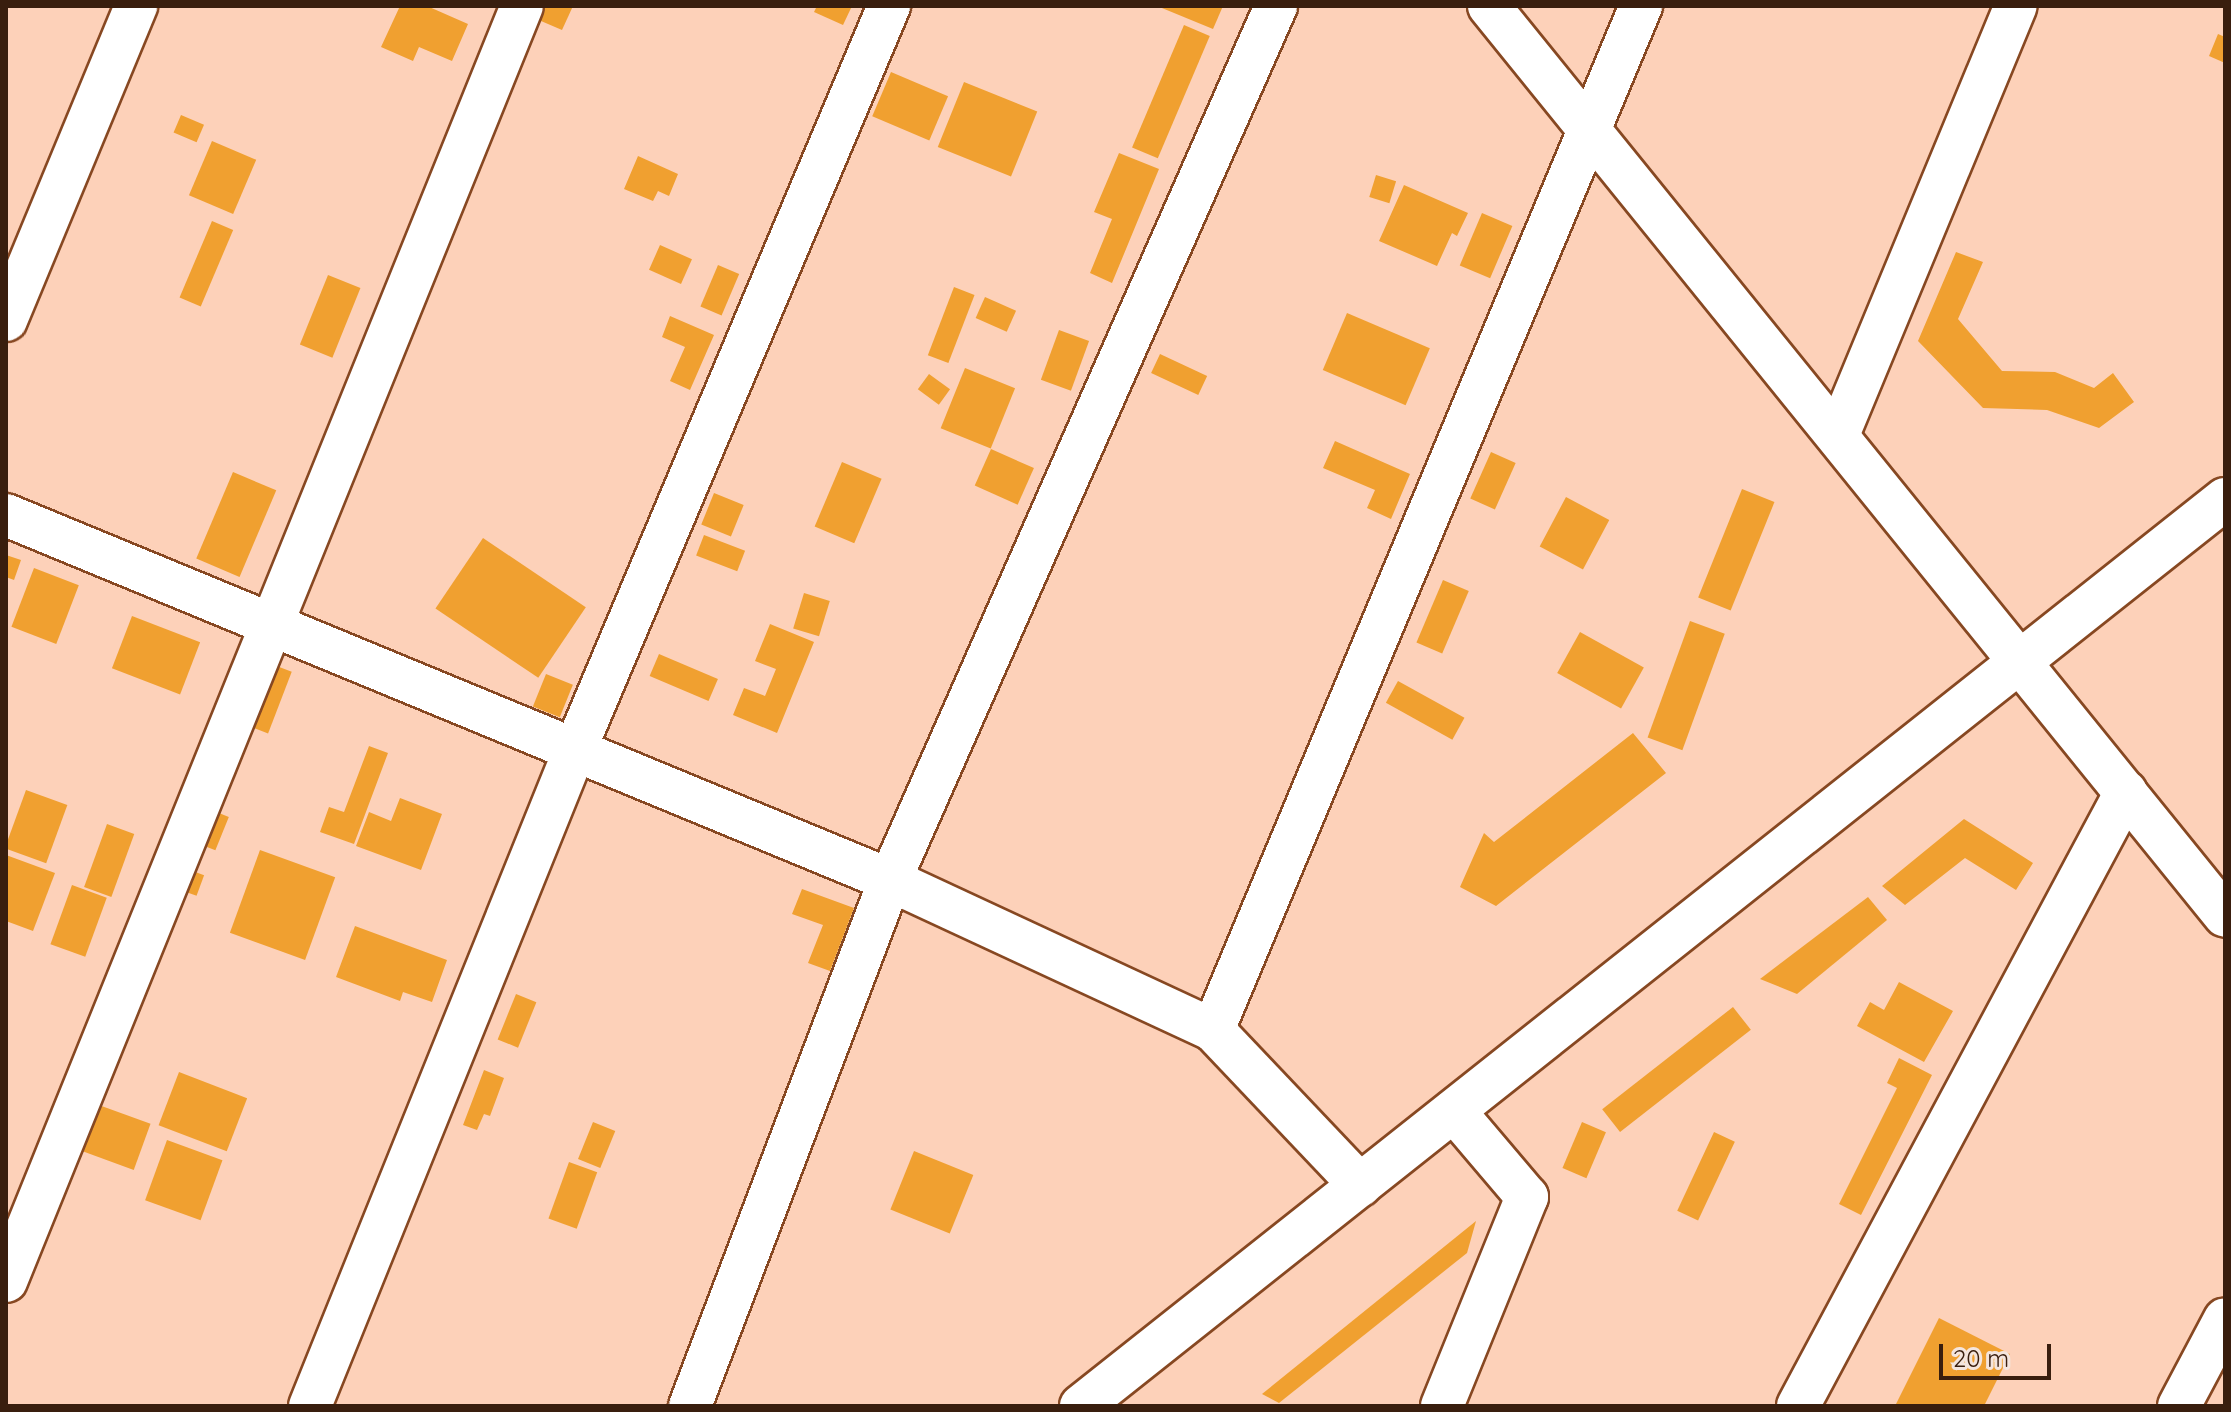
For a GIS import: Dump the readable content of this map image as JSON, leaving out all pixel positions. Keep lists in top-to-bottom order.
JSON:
{
  "scale_bar": "20 m"
}
